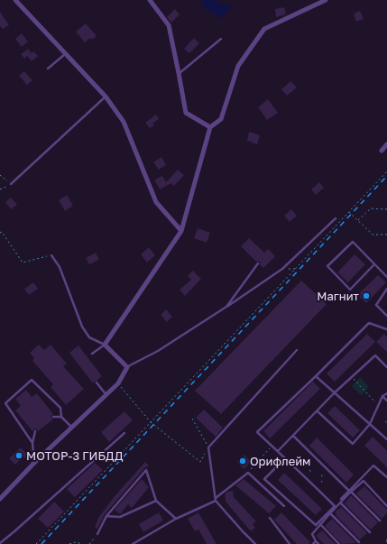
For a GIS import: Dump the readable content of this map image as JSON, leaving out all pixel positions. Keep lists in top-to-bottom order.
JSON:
{
  "places": ["Магнит", "МОТОР-3 ГИБДД", "Орифлейм"]
}
